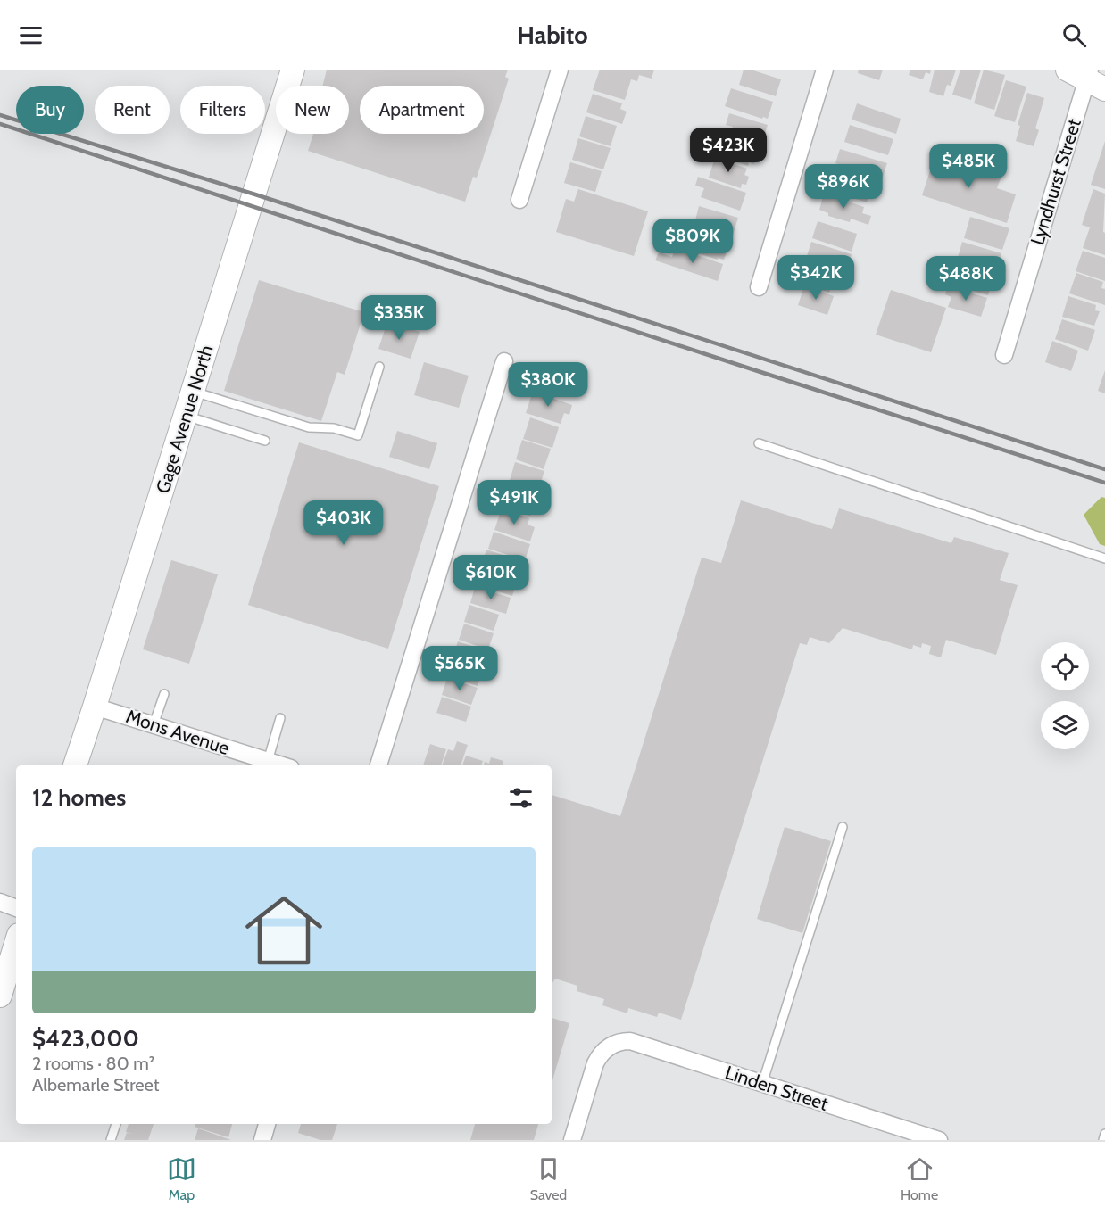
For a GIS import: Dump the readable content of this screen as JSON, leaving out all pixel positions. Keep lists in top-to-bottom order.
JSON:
{
  "streets": {
    "main road": ["Gage Avenue North"],
    "street": ["Lyndhurst Street", "Mons Avenue", "Linden Street"]
  },
  "crossings": [
    ["Gage Avenue North", "Mons Avenue"]
  ],
  "page": {
    "header": "Habito",
    "chip": [
      "Buy",
      "Rent",
      "Filters",
      "New",
      "Apartment"
    ],
    "price": [
      "$423K",
      "$485K",
      "$896K",
      "$809K",
      "$342K",
      "$488K",
      "$335K",
      "$380K",
      "$491K",
      "$403K",
      "$610K",
      "$565K"
    ],
    "heading": "12 homes",
    "list": [
      {
        "name": "$423,000",
        "note": "2 rooms · 80 m² · Albemarle Street"
      }
    ],
    "tabs": ["Map", "Saved", "Home"]
  }
}
